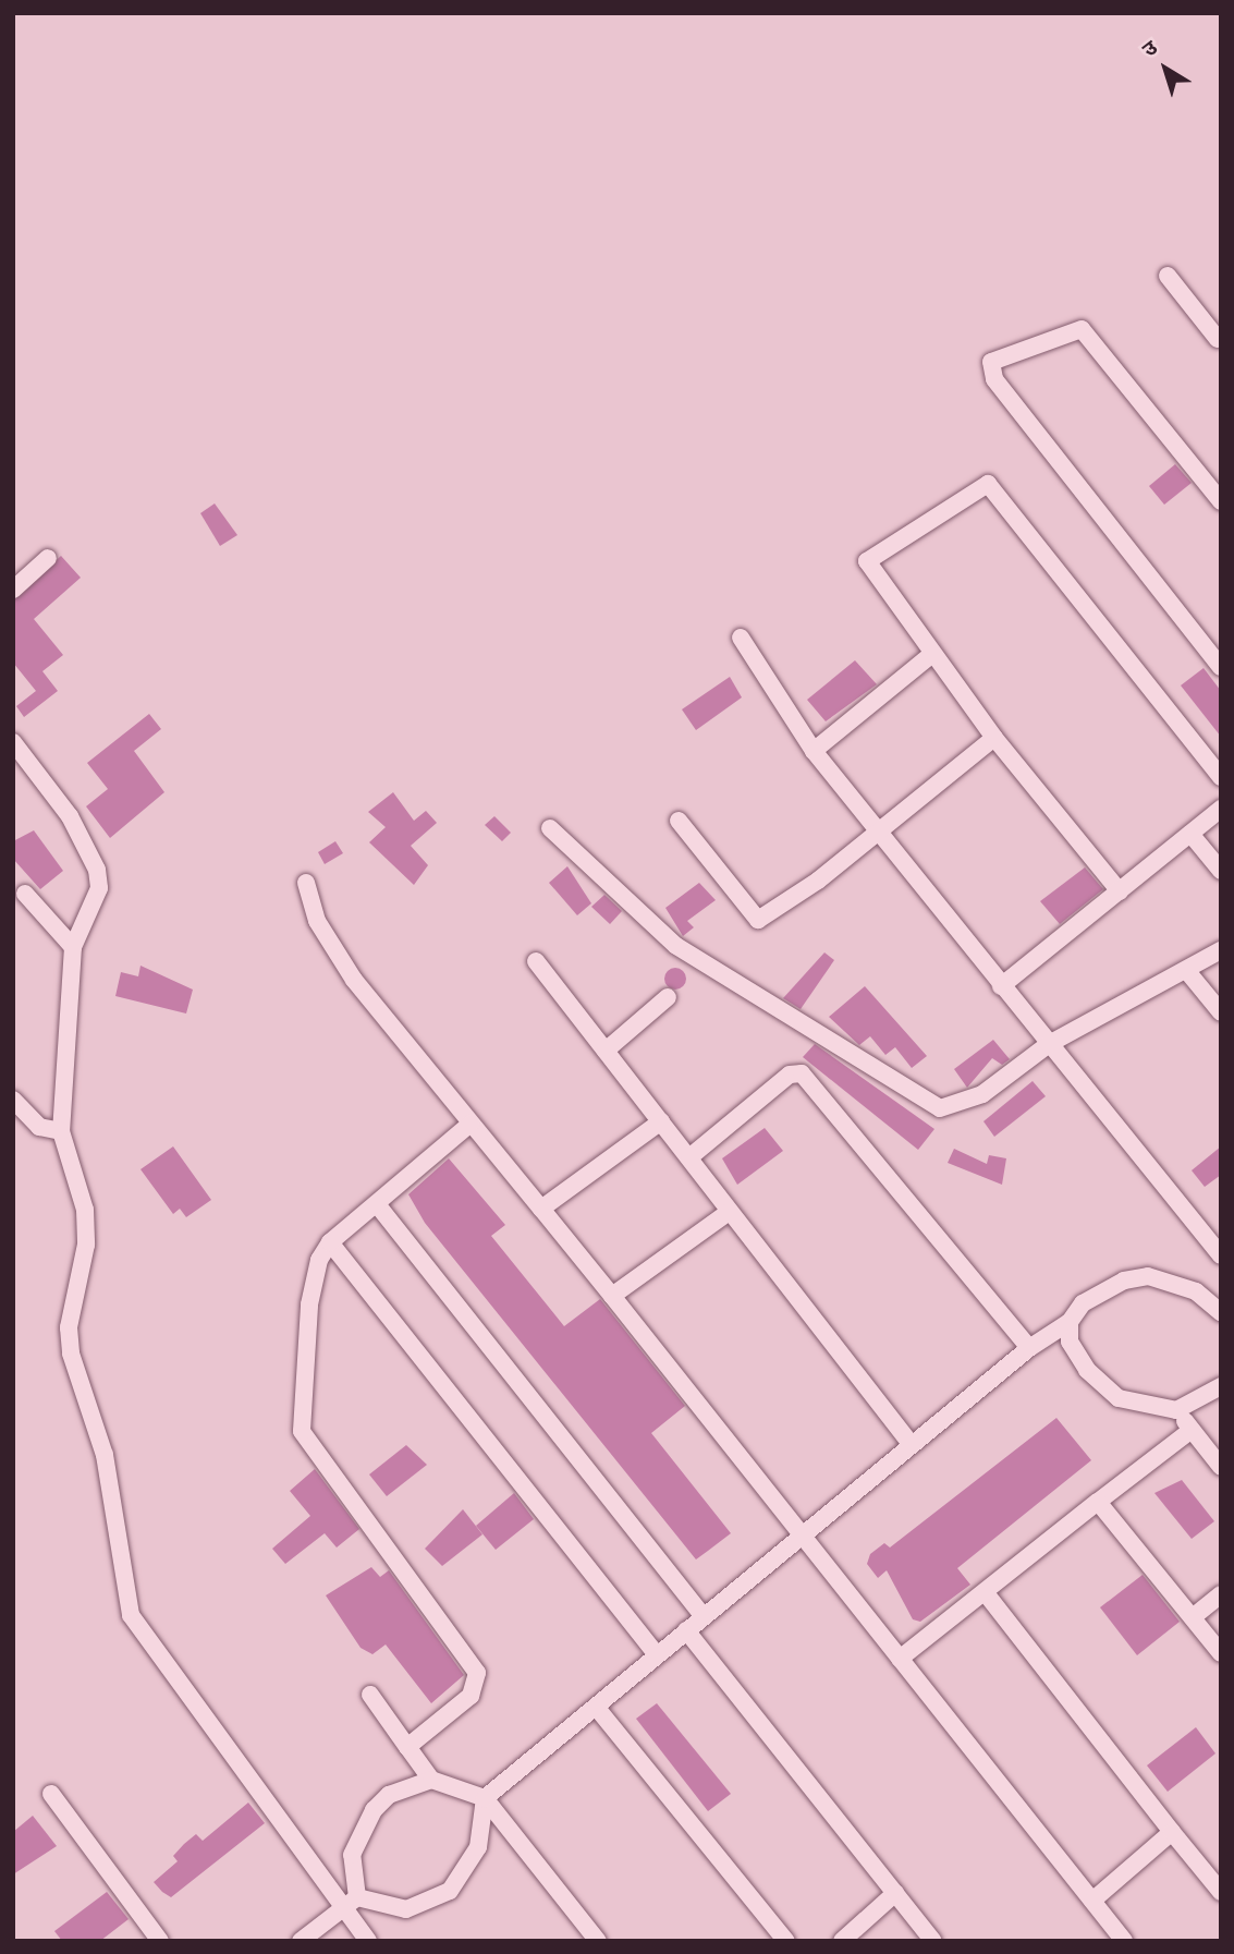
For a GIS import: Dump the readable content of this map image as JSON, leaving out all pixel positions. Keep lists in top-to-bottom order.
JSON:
{
  "north": "top left"
}
